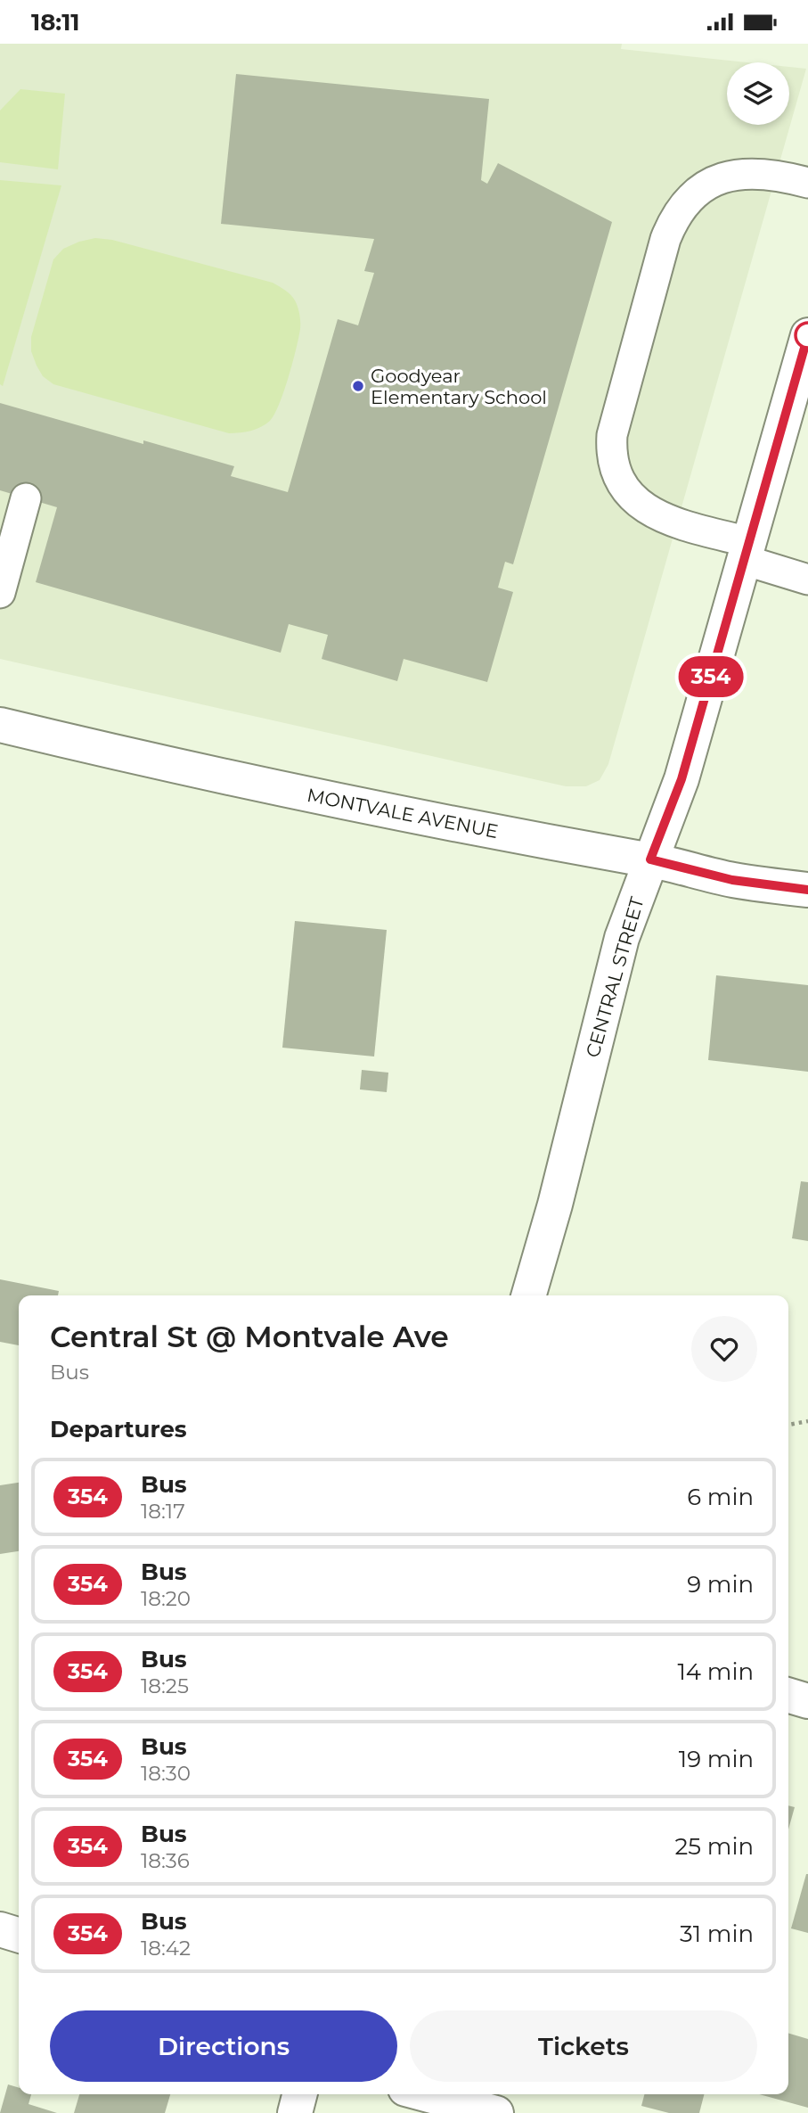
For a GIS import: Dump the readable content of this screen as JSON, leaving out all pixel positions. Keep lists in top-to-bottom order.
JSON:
{
  "streets": {
    "street": ["MONTVALE AVENUE", "CENTRAL STREET"]
  },
  "crossings": [
    ["MONTVALE AVENUE", "CENTRAL STREET"]
  ],
  "places": ["Goodyear Elementary School"],
  "lines": ["bus line 354"],
  "page": {
    "status": "18:11",
    "on_map": "354",
    "heading": [
      ["Central St @ Montvale Ave", "Bus"],
      "Departures"
    ],
    "list": [
      {
        "mark": "354",
        "name": "Bus",
        "note": "18:17",
        "value": "6 min"
      },
      {
        "mark": "354",
        "name": "Bus",
        "note": "18:20",
        "value": "9 min"
      },
      {
        "mark": "354",
        "name": "Bus",
        "note": "18:25",
        "value": "14 min"
      },
      {
        "mark": "354",
        "name": "Bus",
        "note": "18:30",
        "value": "19 min"
      },
      {
        "mark": "354",
        "name": "Bus",
        "note": "18:36",
        "value": "25 min"
      },
      {
        "mark": "354",
        "name": "Bus",
        "note": "18:42",
        "value": "31 min"
      }
    ],
    "buttons": ["Directions", "Tickets"]
  }
}
